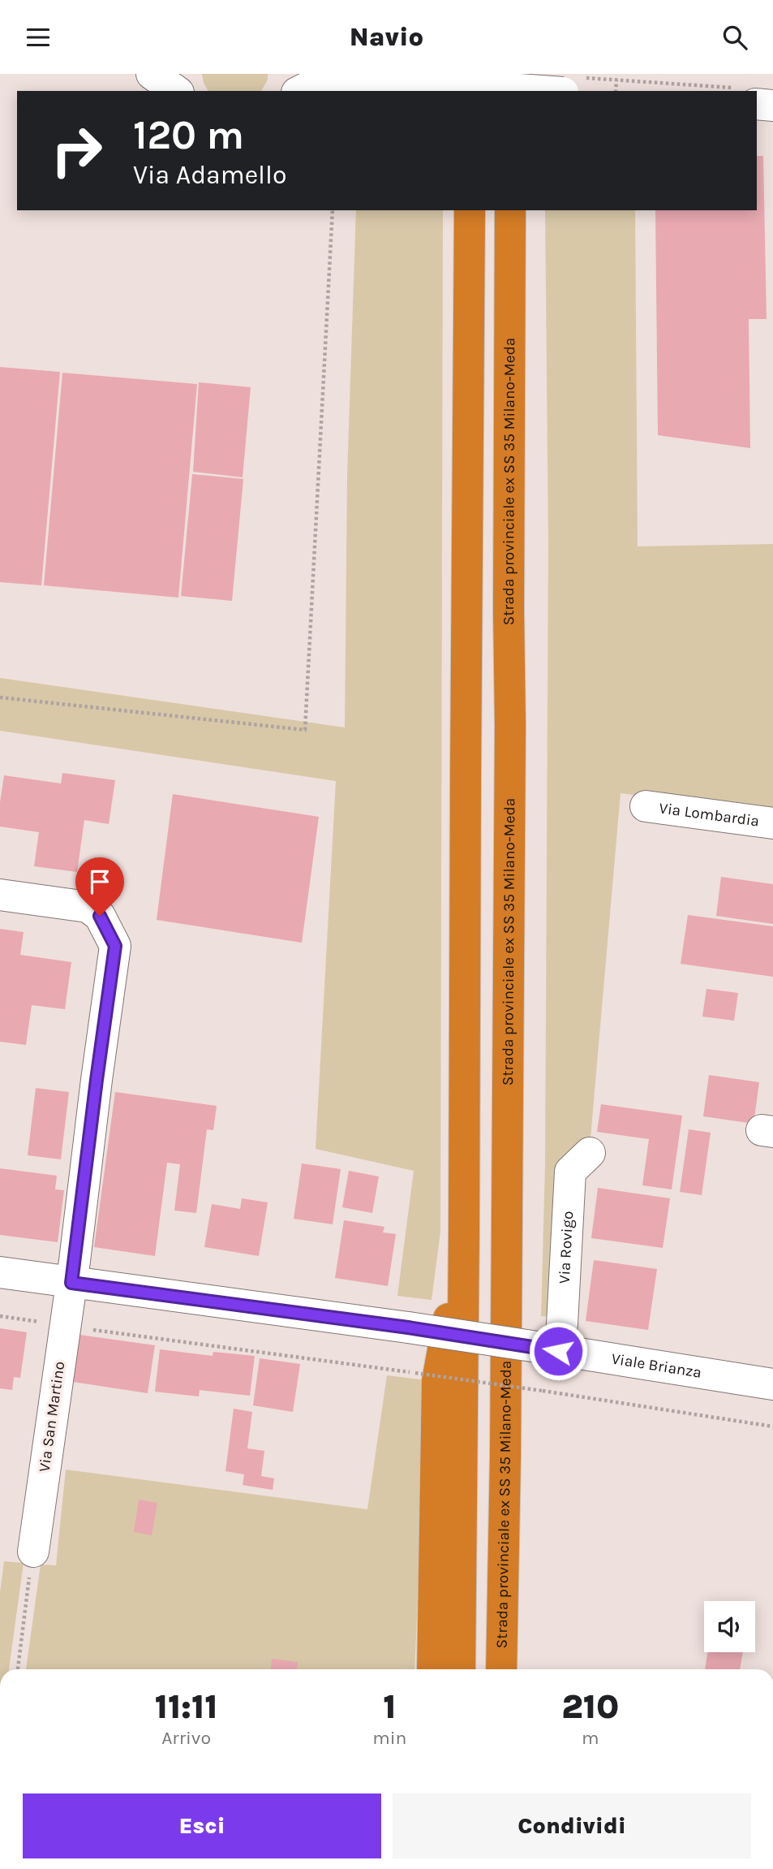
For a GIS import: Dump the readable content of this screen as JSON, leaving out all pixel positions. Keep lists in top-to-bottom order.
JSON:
{
  "streets": {
    "highway": ["Strada provinciale ex SS 35 Milano-Meda"],
    "street": [
      "Via Lombardia",
      "Via Rovigo",
      "Viale Brianza",
      "Via San Martino"
    ]
  },
  "crossings": [
    ["Via Rovigo", "Viale Brianza"],
    ["Viale Brianza", "Via San Martino"]
  ],
  "page": {
    "header": "Navio",
    "turn": ["120 m", "Via Adamello"],
    "eta": [
      "11:11",
      "Arrivo",
      "1",
      "min",
      "210",
      "m"
    ],
    "buttons": ["Esci", "Condividi"]
  }
}
